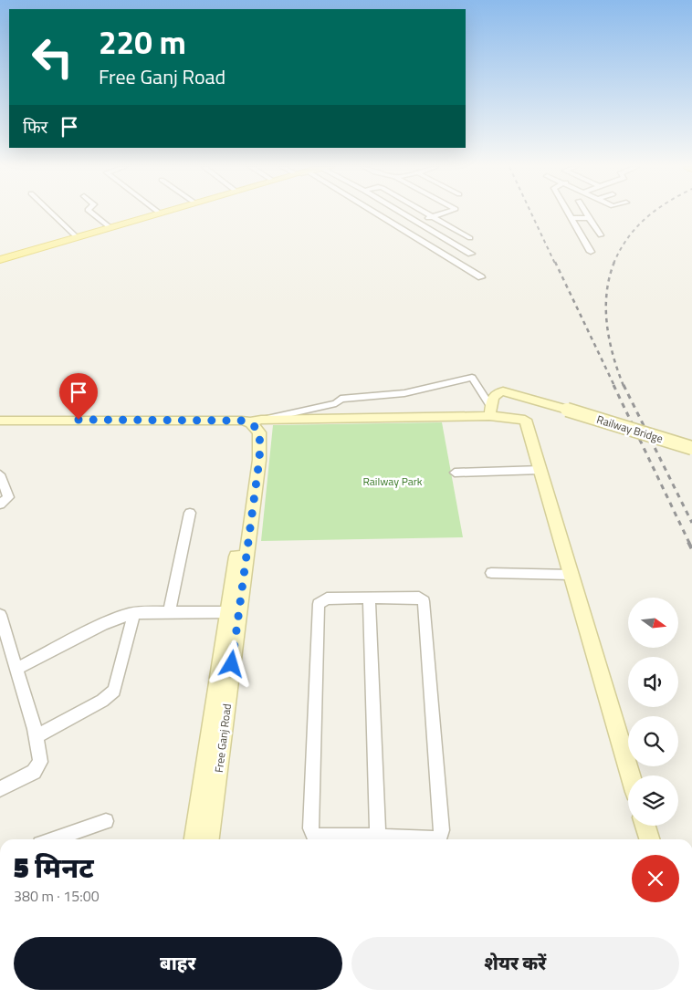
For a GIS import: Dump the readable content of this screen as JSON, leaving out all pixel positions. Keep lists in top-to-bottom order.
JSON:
{
  "streets": {
    "street": ["Railway Bridge", "Free Ganj Road"]
  },
  "parks": ["Railway Park"],
  "north": "right",
  "page": {
    "turn": ["220 m", "Free Ganj Road"],
    "then": "फिर",
    "heading": ["5 मिनट", "380 m · 15:00"],
    "buttons": ["बाहर", "शेयर करें"]
  }
}
